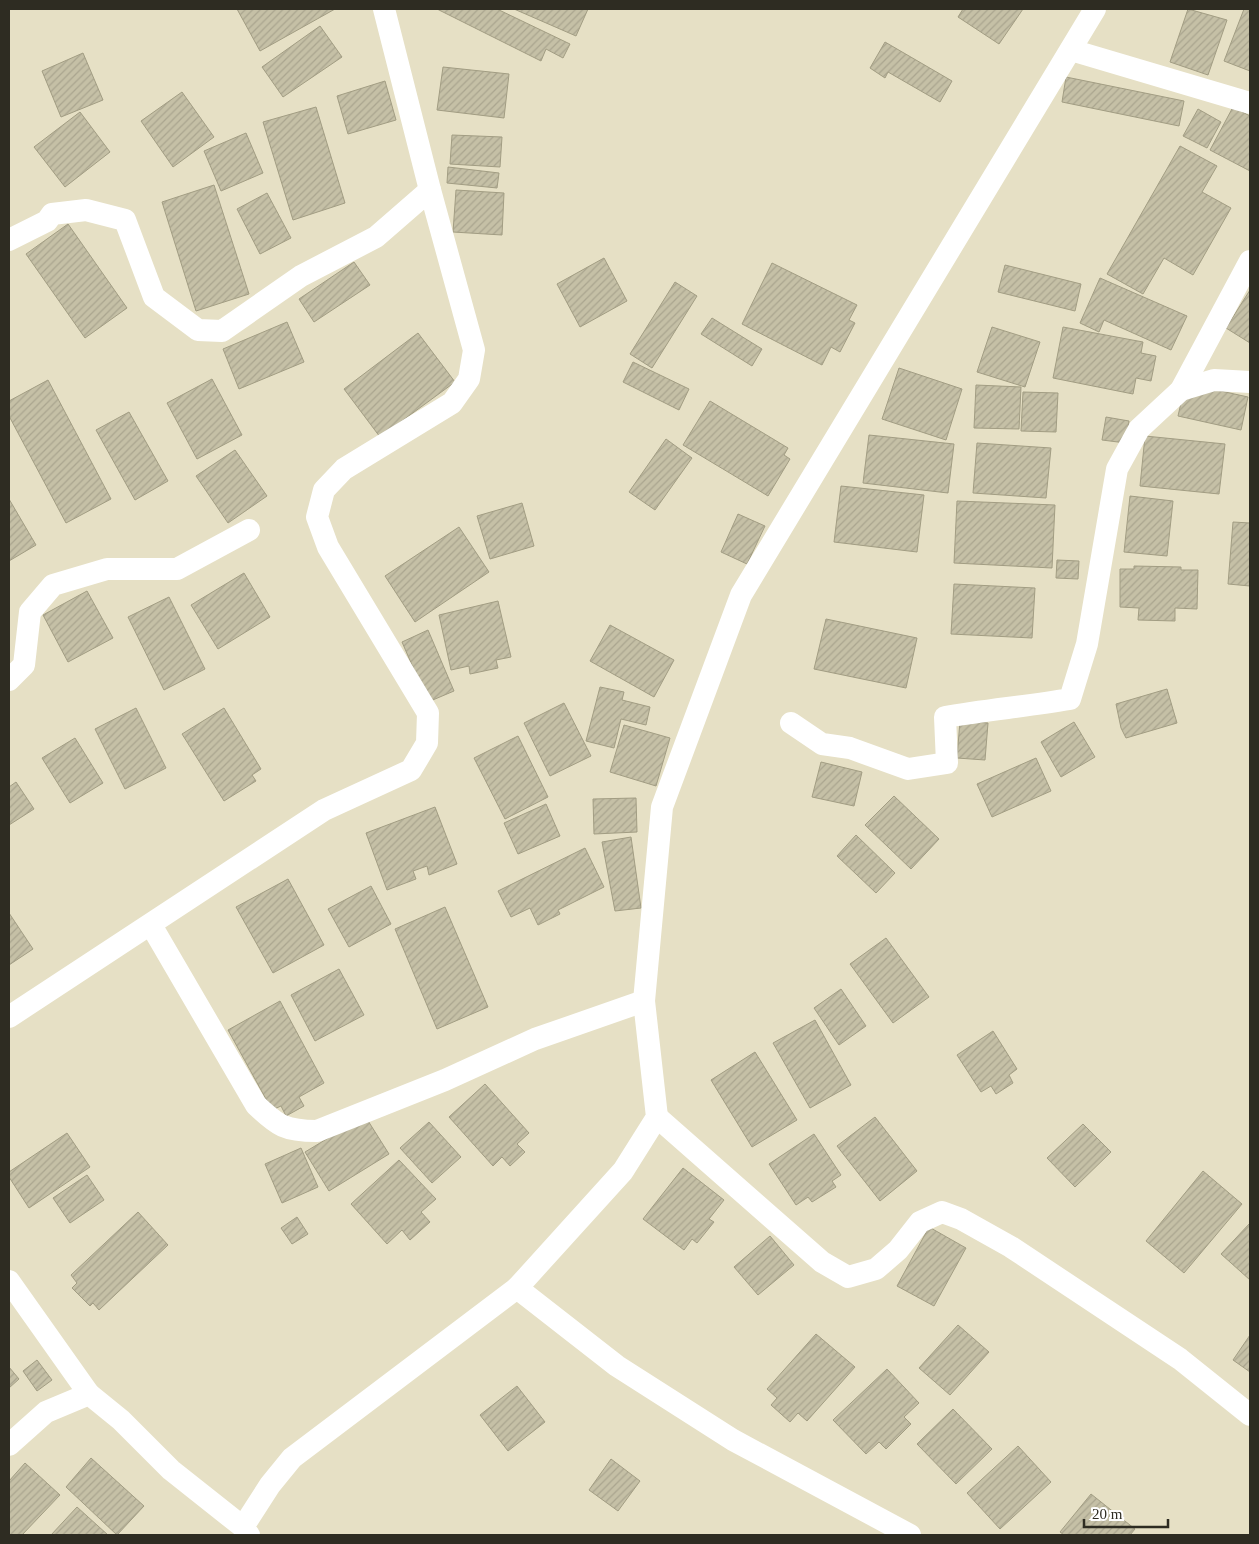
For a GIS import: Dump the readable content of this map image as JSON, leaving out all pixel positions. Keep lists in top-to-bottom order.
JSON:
{
  "scale_bar": "20 m"
}
